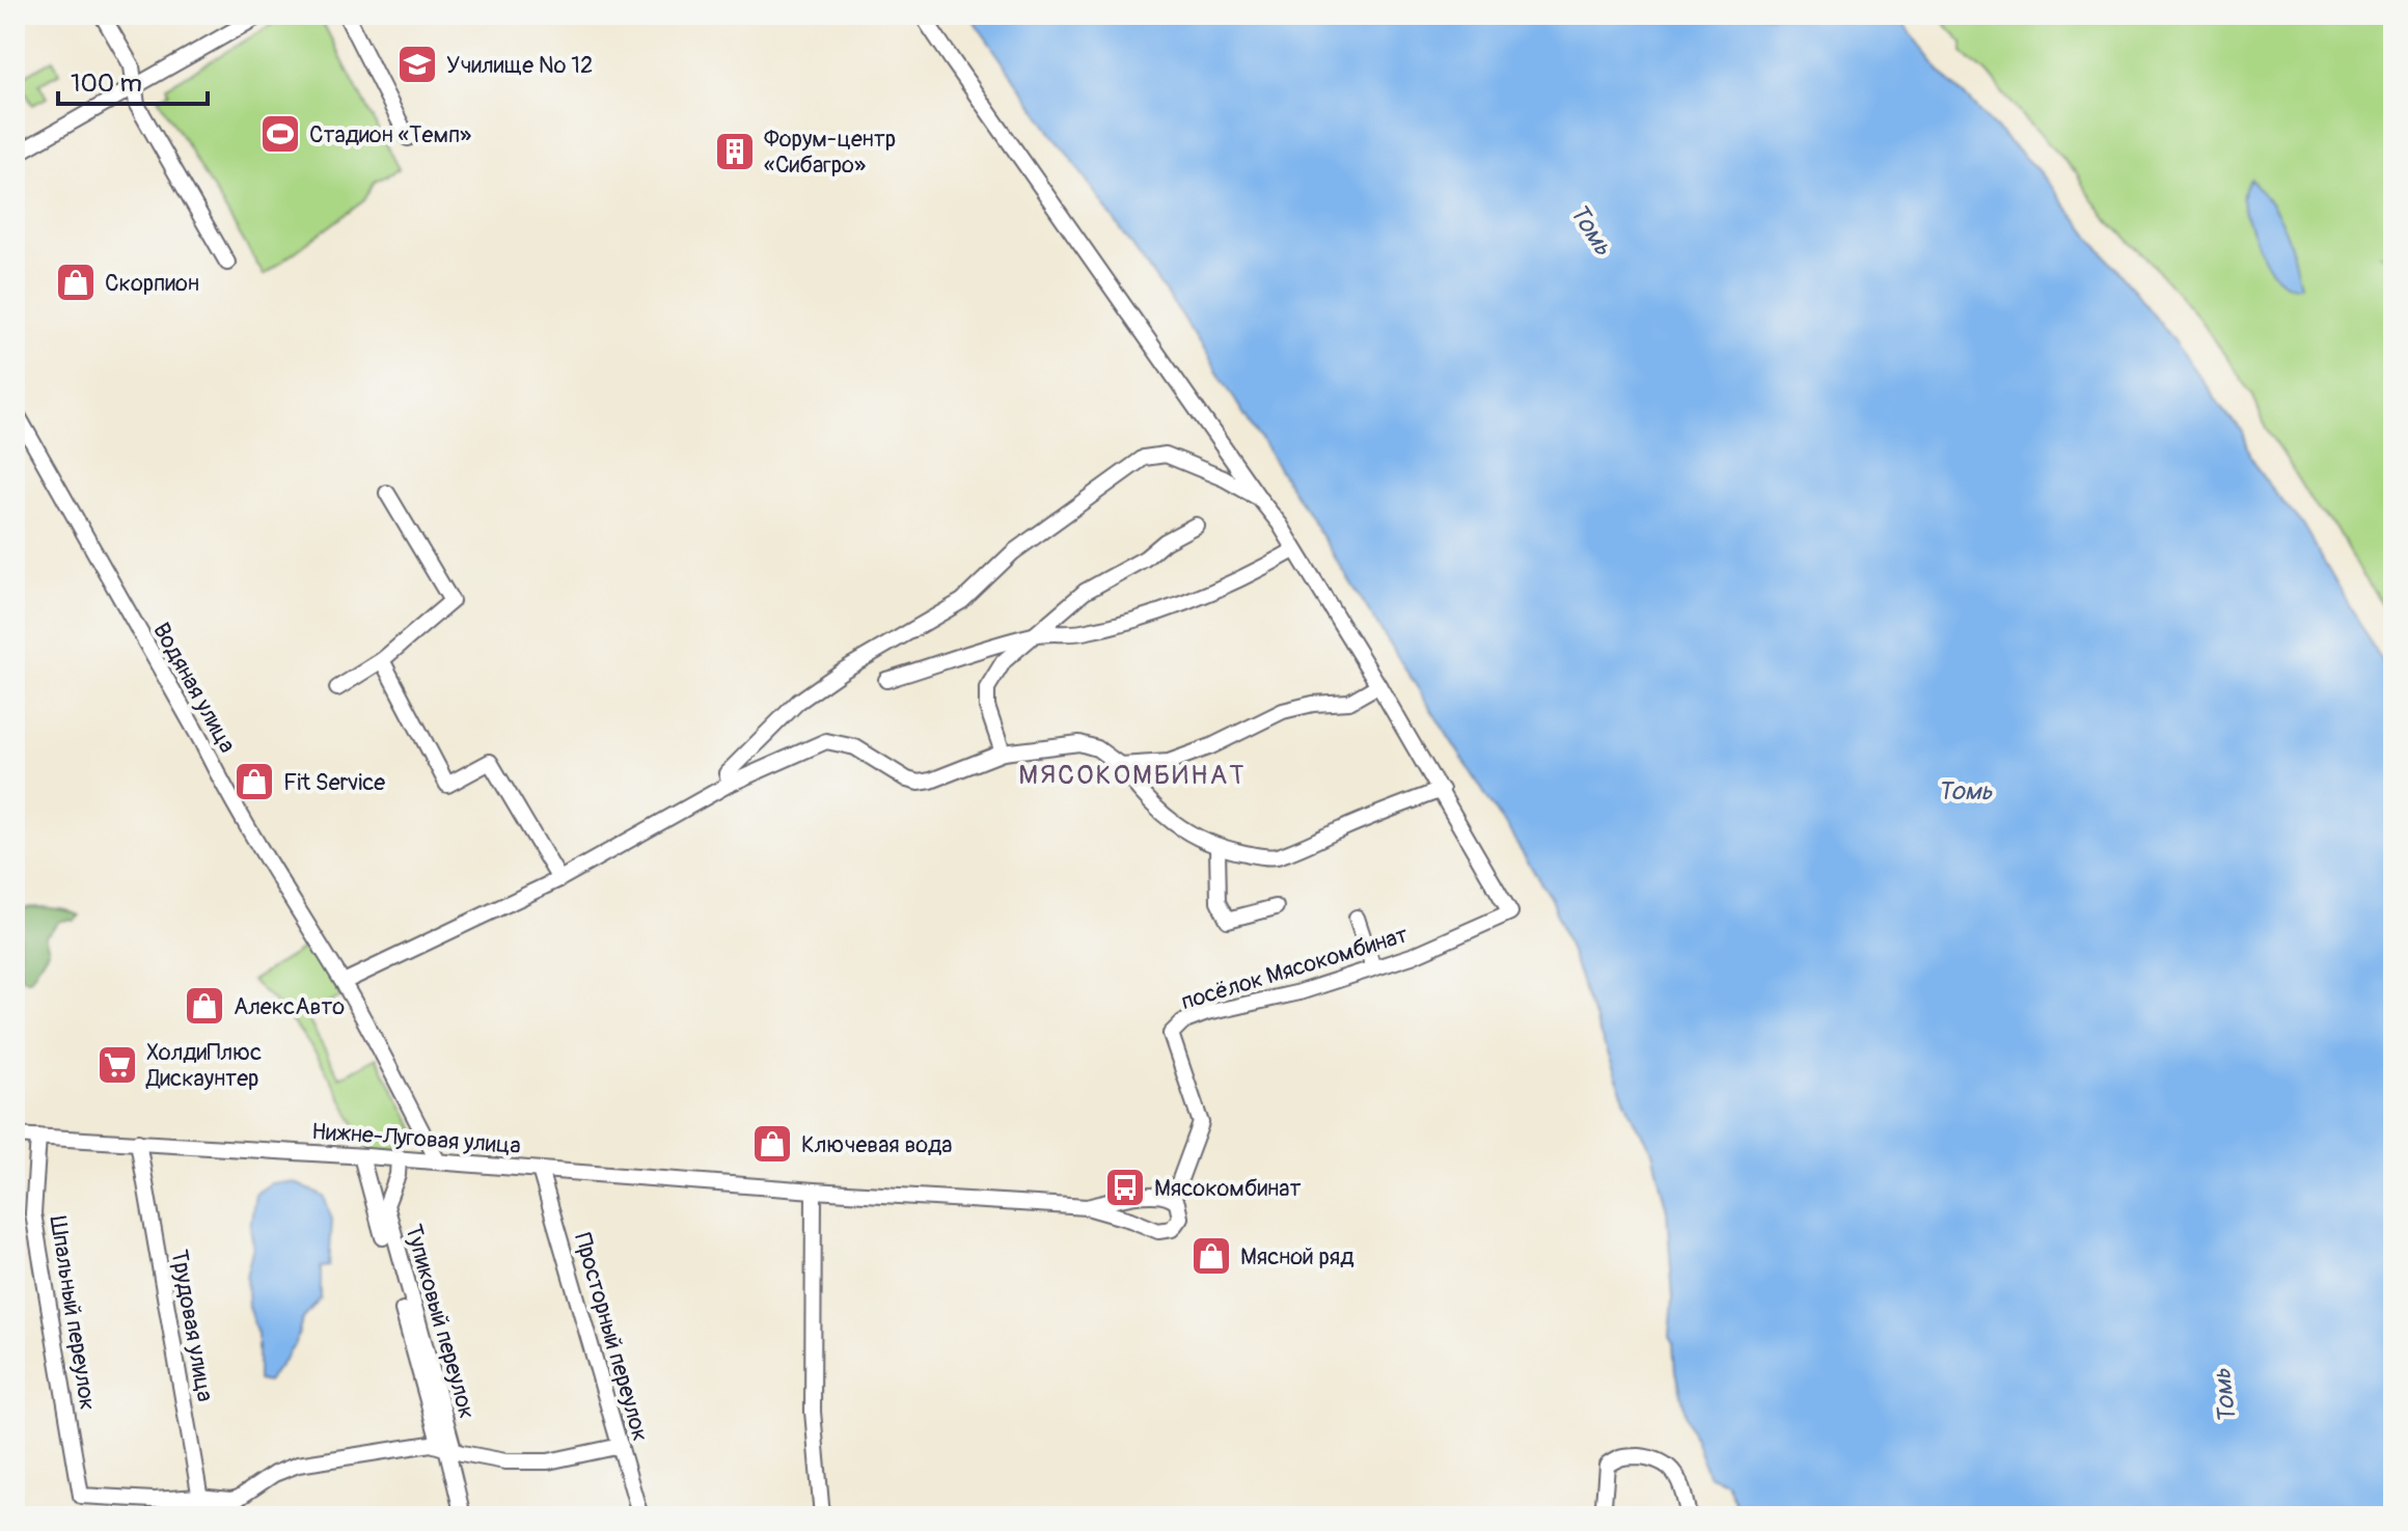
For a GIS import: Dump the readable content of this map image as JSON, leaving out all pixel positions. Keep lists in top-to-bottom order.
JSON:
{
  "streets": {
    "street": [
      "Водяная улица",
      "посёлок Мясокомбинат",
      "Нижне-Луговая улица",
      "Шпальный переулок",
      "Тупиковый переулок",
      "Трудовая улица",
      "Просторный переулок"
    ]
  },
  "crossings": [
    ["Водяная улица", "Нижне-Луговая улица"],
    ["Нижне-Луговая улица", "Шпальный переулок"],
    ["Нижне-Луговая улица", "Тупиковый переулок"],
    ["Нижне-Луговая улица", "Трудовая улица"],
    ["Нижне-Луговая улица", "Просторный переулок"],
    ["Шпальный переулок", "Тупиковый переулок"],
    ["Тупиковый переулок", "Трудовая улица"],
    ["Тупиковый переулок", "Просторный переулок"]
  ],
  "districts": ["МЯСОКОМБИНАТ"],
  "water": ["Томь"],
  "places": {
    "school or university": ["Училище № 12"],
    "sports": ["Стадион «Темп»"],
    "building": ["Форум-центр «Сибагро»"],
    "shop": [
      "Скорпион",
      "Fit Service",
      "АлексАвто",
      "Ключевая вода",
      "Мясной ряд"
    ],
    "supermarket": ["ХолдиПлюс Дискаунтер"],
    "bus stop": ["Мясокомбинат"]
  },
  "scale_bar": "100 m"
}
